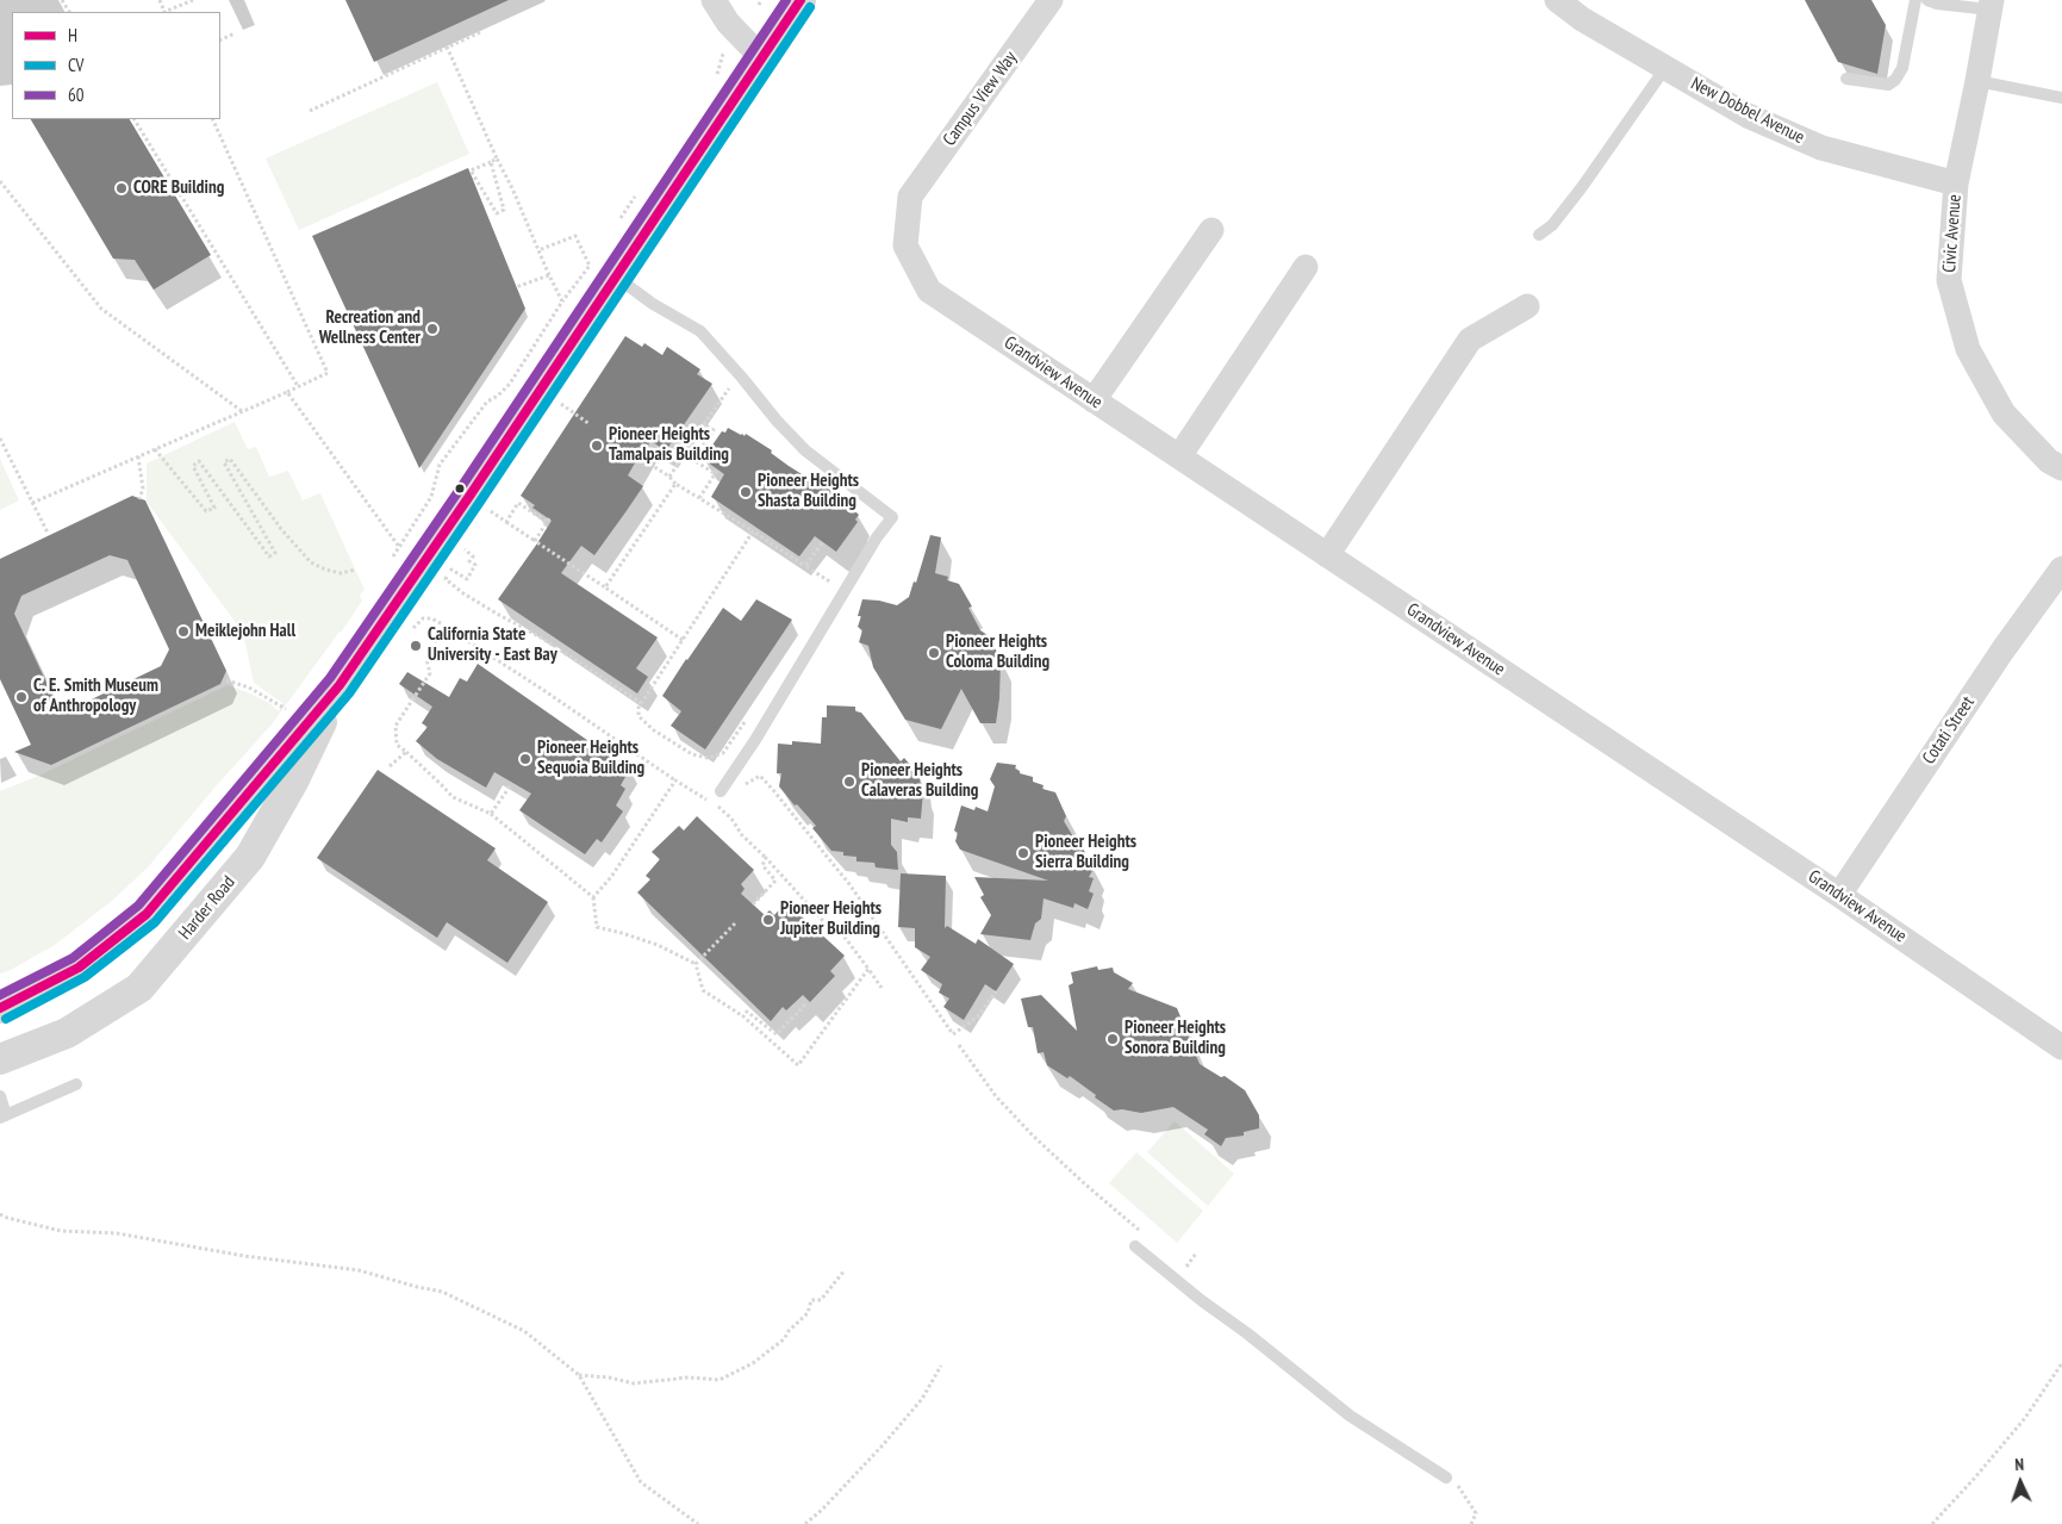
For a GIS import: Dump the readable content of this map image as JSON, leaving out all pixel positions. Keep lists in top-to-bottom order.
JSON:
{
  "streets": {
    "street": [
      "Campus View Way",
      "New Dobbel Avenue",
      "Civic Avenue",
      "Grandview Avenue",
      "Cotati Street",
      "Harder Road"
    ]
  },
  "crossings": [
    ["Campus View Way", "Grandview Avenue"],
    ["New Dobbel Avenue", "Civic Avenue"],
    ["Grandview Avenue", "Cotati Street"]
  ],
  "places": [
    "CORE Building",
    "Recreation and Wellness Center",
    "Pioneer Heights Tamalpais Building",
    "Pioneer Heights Shasta Building",
    "Meiklejohn Hall",
    "California State University - East Bay",
    "Pioneer Heights Coloma Building",
    "C. E. Smith Museum of Anthropology",
    "Pioneer Heights Sequoia Building",
    "Pioneer Heights Calaveras Building",
    "Pioneer Heights Sierra Building",
    "Pioneer Heights Jupiter Building",
    "Pioneer Heights Sonora Building"
  ],
  "lines": ["transit line H", "transit line 60", "transit line CV"],
  "legend": ["H", "CV", "60"],
  "north": "top"
}
